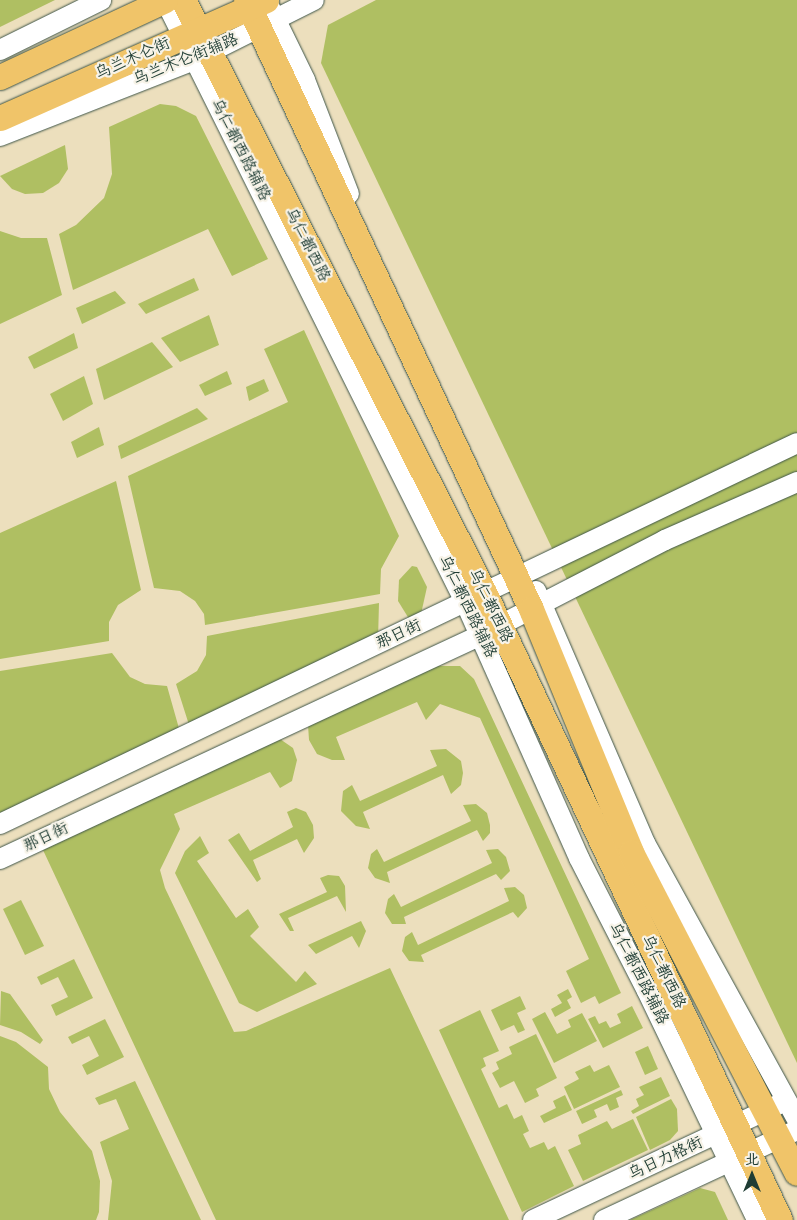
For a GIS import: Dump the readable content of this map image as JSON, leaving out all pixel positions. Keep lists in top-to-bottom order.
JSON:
{
  "streets": {
    "main road": ["乌兰木仑街", "乌仁都西路"],
    "street": ["乌兰木仑街辅路", "那日街", "乌日力格街"]
  },
  "crossings": [
    ["乌兰木仑街", "乌兰木仑街辅路"],
    ["乌兰木仑街", "乌仁都西路"],
    ["乌兰木仑街辅路", "乌仁都西路"],
    ["乌仁都西路", "那日街"],
    ["乌仁都西路", "乌日力格街"]
  ],
  "north": "top"
}
